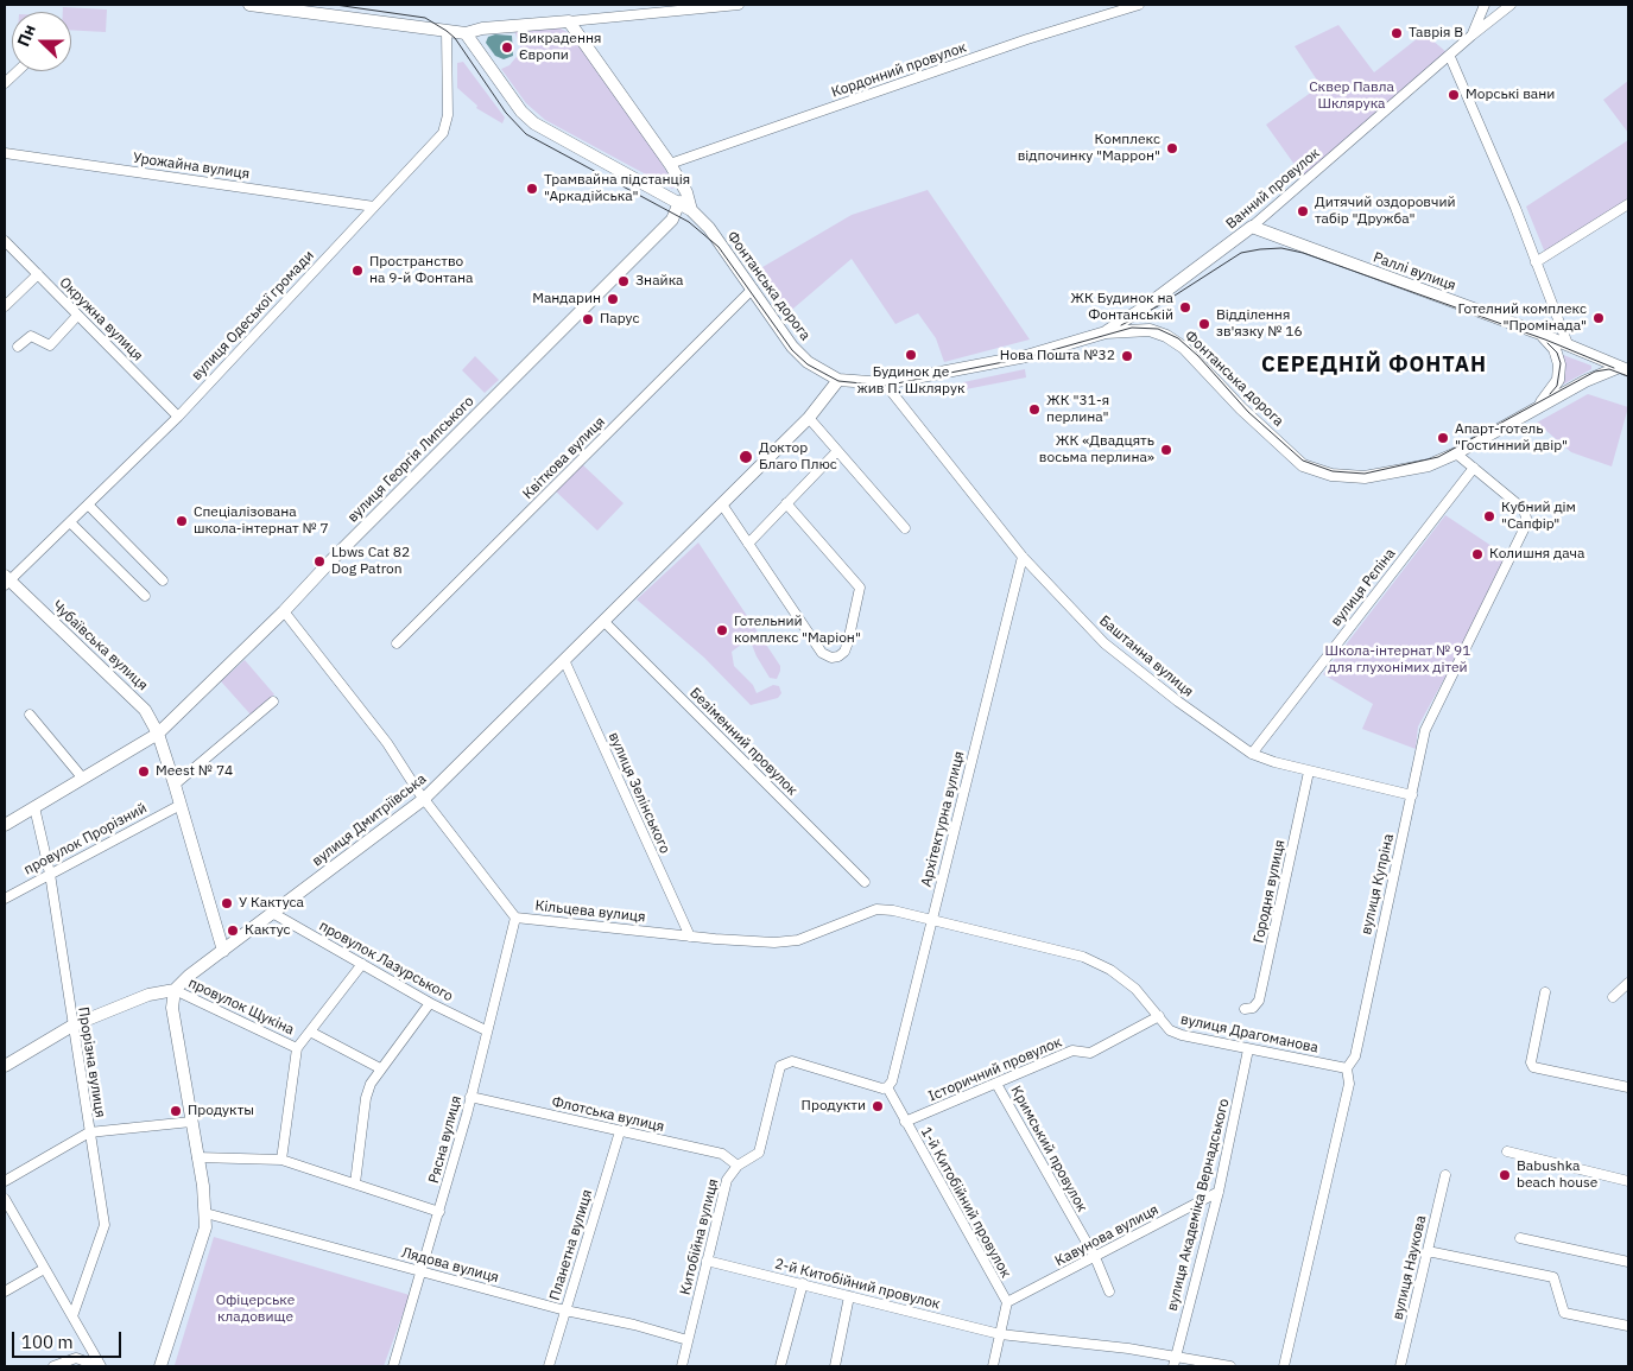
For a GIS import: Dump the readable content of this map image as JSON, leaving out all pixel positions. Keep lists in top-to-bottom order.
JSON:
{
  "streets": {
    "main road": [
      "Ванний провулок",
      "Раллі вулиця",
      "Фонтанська дорога",
      "вулиця Георгія Липського",
      "Чубаївська вулиця",
      "вулиця Дмитріївська"
    ],
    "street": [
      "Кордонний провулок",
      "Урожайна вулиця",
      "вулиця Одеської громади",
      "Окружна вулиця",
      "Квіткова вулиця",
      "вулиця Рєпіна",
      "Баштанна вулиця",
      "Безіменний провулок",
      "вулиця Зелінського",
      "Архітектурна вулиця",
      "провулок Прорізний",
      "вулиця Купріна",
      "Городня вулиця",
      "Кільцева вулиця",
      "провулок Лазурського",
      "провулок Щукіна",
      "вулиця Драгоманова",
      "Прорізна вулиця",
      "Історичний провулок",
      "Флотська вулиця",
      "Рясна вулиця",
      "Кримський провулок",
      "1-й Китобійний провулок",
      "вулиця Академіка Вернадського",
      "Кавунова вулиця",
      "Китобійна вулиця",
      "Планетна вулиця",
      "Лядова вулиця",
      "вулиця Наукова",
      "2-й Китобійний провулок"
    ]
  },
  "crossings": [
    ["Кордонний провулок", "Фонтанська дорога"],
    ["Урожайна вулиця", "вулиця Одеської громади"],
    ["Ванний провулок", "Раллі вулиця"],
    ["Ванний провулок", "Фонтанська дорога"],
    ["Раллі вулиця", "Фонтанська дорога"],
    ["Фонтанська дорога", "Квіткова вулиця"],
    ["Фонтанська дорога", "вулиця Георгія Липського"],
    ["Фонтанська дорога", "Баштанна вулиця"],
    ["Фонтанська дорога", "вулиця Дмитріївська"],
    ["Фонтанська дорога", "вулиця Купріна"],
    ["вулиця Одеської громади", "Окружна вулиця"],
    ["вулиця Одеської громади", "Чубаївська вулиця"],
    ["вулиця Георгія Липського", "Чубаївська вулиця"],
    ["вулиця Георгія Липського", "Кільцева вулиця"],
    ["вулиця Георгія Липського", "Прорізна вулиця"],
    ["вулиця Рєпіна", "Баштанна вулиця"],
    ["вулиця Рєпіна", "вулиця Купріна"],
    ["Чубаївська вулиця", "вулиця Дмитріївська"],
    ["Чубаївська вулиця", "провулок Прорізний"],
    ["Баштанна вулиця", "Архітектурна вулиця"],
    ["Баштанна вулиця", "вулиця Купріна"],
    ["Баштанна вулиця", "Городня вулиця"],
    ["Безіменний провулок", "вулиця Дмитріївська"],
    ["вулиця Зелінського", "вулиця Дмитріївська"],
    ["вулиця Зелінського", "Кільцева вулиця"],
    ["Архітектурна вулиця", "Кільцева вулиця"],
    ["Архітектурна вулиця", "вулиця Драгоманова"],
    ["Архітектурна вулиця", "1-й Китобійний провулок"],
    ["Архітектурна вулиця", "Китобійна вулиця"],
    ["вулиця Дмитріївська", "Кільцева вулиця"],
    ["вулиця Дмитріївська", "провулок Лазурського"],
    ["вулиця Дмитріївська", "провулок Щукіна"],
    ["провулок Прорізний", "Прорізна вулиця"],
    ["вулиця Купріна", "вулиця Драгоманова"],
    ["Кільцева вулиця", "вулиця Драгоманова"],
    ["Кільцева вулиця", "Рясна вулиця"],
    ["провулок Лазурського", "Рясна вулиця"],
    ["вулиця Драгоманова", "Історичний провулок"],
    ["вулиця Драгоманова", "вулиця Академіка Вернадського"],
    ["Історичний провулок", "Кримський провулок"],
    ["Історичний провулок", "1-й Китобійний провулок"],
    ["Флотська вулиця", "Рясна вулиця"],
    ["Флотська вулиця", "Китобійна вулиця"],
    ["Флотська вулиця", "Планетна вулиця"],
    ["Рясна вулиця", "Лядова вулиця"],
    ["Кримський провулок", "Кавунова вулиця"],
    ["1-й Китобійний провулок", "Кавунова вулиця"],
    ["1-й Китобійний провулок", "Китобійна вулиця"],
    ["вулиця Академіка Вернадського", "Кавунова вулиця"],
    ["вулиця Академіка Вернадського", "2-й Китобійний провулок"],
    ["Китобійна вулиця", "Лядова вулиця"],
    ["Китобійна вулиця", "2-й Китобійний провулок"],
    ["Планетна вулиця", "Лядова вулиця"]
  ],
  "districts": ["СЕРЕДНІЙ ФОНТАН"],
  "parks": ["Сквер Павла Шклярука", "Школа-інтернат № 91 для глухонімих дітей", "Офіцерське кладовище"],
  "places": [
    "Таврія В",
    "Викрадення Європи",
    "Морські вани",
    "Комплекс відпочинку \"Маррон\"",
    "Трамвайна підстанція \"Аркадійська\"",
    "Дитячий оздоровчий табір \"Дружба\"",
    "Пространство на 9-й Фонтана",
    "Знайка",
    "Мандарин",
    "ЖК Будинок на Фонтанській",
    "Готелний комплекс \"Промінада\"",
    "Парус",
    "Відділення зв'язку № 16",
    "Будинок де жив П. Шклярук",
    "Нова Пошта №32",
    "ЖК \"31-я перлина\"",
    "Апарт-готель \"Гостинний двір\"",
    "ЖК «Двадцять восьма перлина»",
    "Доктор Благо Плюс",
    "Кубний дім \"Сапфір\"",
    "Спеціалізована школа-інтернат № 7",
    "Колишня дача",
    "Lbws Cat 82 Dog Patron",
    "Готельний комплекс \"Маріон\"",
    "Meest № 74",
    "У Кактуса",
    "Кактус",
    "Продукти",
    "Продукты",
    "Babushka beach house"
  ],
  "scale_bar": "100 m",
  "north": "left"
}
